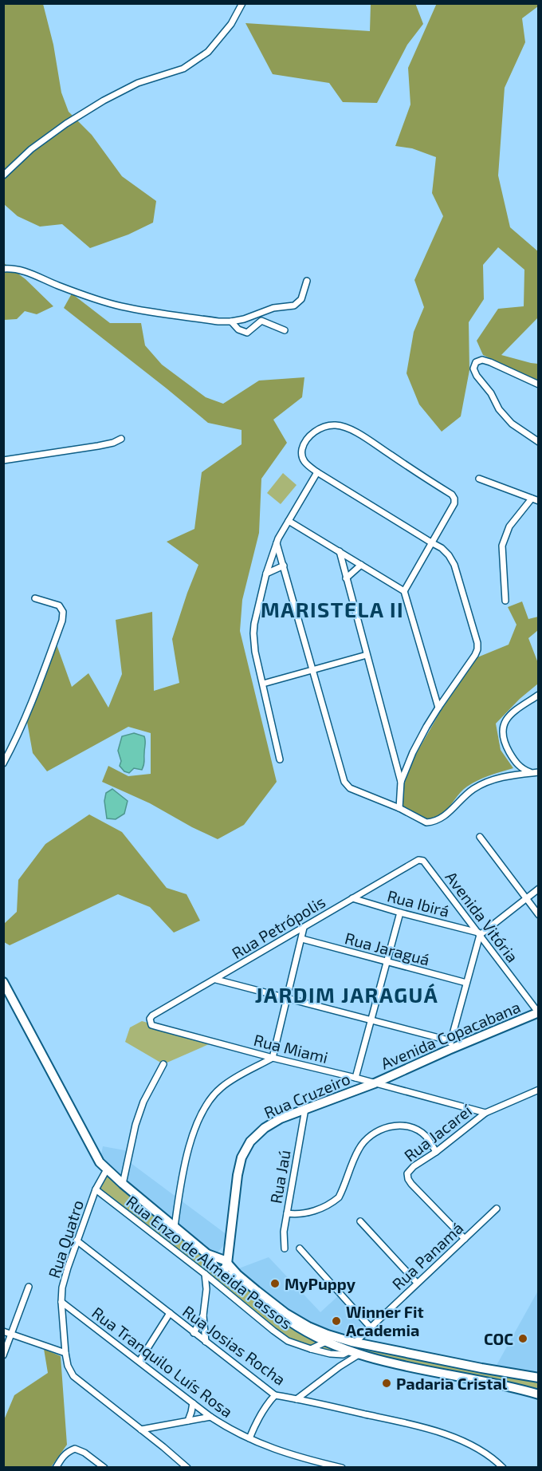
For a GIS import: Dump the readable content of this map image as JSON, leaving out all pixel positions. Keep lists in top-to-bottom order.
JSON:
{
  "streets": {
    "main road": ["Avenida Copacabana", "Rua Cruzeiro"],
    "street": [
      "Rua Ibirá",
      "Avenida Vitória",
      "Rua Petrópolis",
      "Rua Jaraguá",
      "Rua Miami",
      "Rua Jacareí",
      "Rua Jaú",
      "Rua Quatro",
      "Rua Panamá",
      "Rua Enzo de Almeida Passos",
      "Rua Josias Rocha",
      "Rua Tranquilo Luís Rosa"
    ]
  },
  "crossings": [
    ["Rua Ibirá", "Avenida Vitória"],
    ["Rua Ibirá", "Rua Petrópolis"],
    ["Avenida Vitória", "Rua Petrópolis"],
    ["Avenida Vitória", "Avenida Copacabana"],
    ["Rua Petrópolis", "Rua Miami"],
    ["Avenida Copacabana", "Rua Miami"],
    ["Avenida Copacabana", "Rua Cruzeiro"],
    ["Rua Miami", "Rua Cruzeiro"],
    ["Rua Miami", "Rua Jacareí"],
    ["Rua Cruzeiro", "Rua Jaú"],
    ["Rua Jacareí", "Rua Panamá"],
    ["Rua Quatro", "Rua Enzo de Almeida Passos"],
    ["Rua Quatro", "Rua Josias Rocha"],
    ["Rua Quatro", "Rua Tranquilo Luís Rosa"]
  ],
  "districts": ["MARISTELA II", "JARDIM JARAGUÁ"],
  "places": [
    "MyPuppy",
    "Winner Fit Academia",
    "COC",
    "Padaria Cristal"
  ]
}
